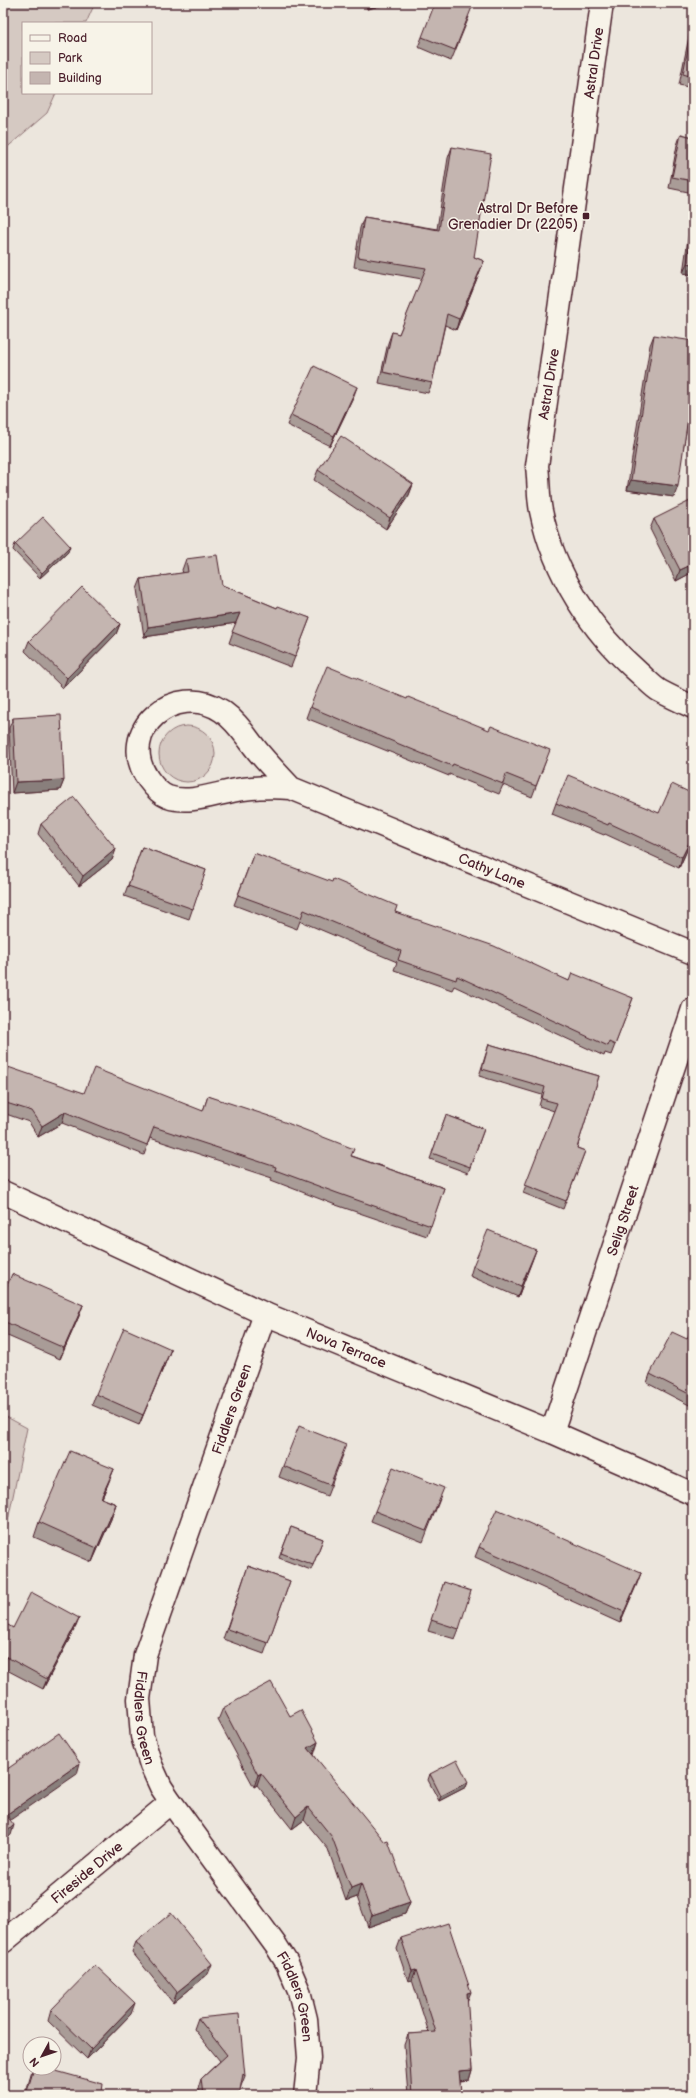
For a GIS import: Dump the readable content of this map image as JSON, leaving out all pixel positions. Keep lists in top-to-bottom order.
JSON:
{
  "streets": {
    "street": [
      "Astral Drive",
      "Cathy Lane",
      "Selig Street",
      "Nova Terrace",
      "Fiddlers Green",
      "Fireside Drive"
    ]
  },
  "crossings": [
    ["Selig Street", "Nova Terrace"],
    ["Nova Terrace", "Fiddlers Green"],
    ["Fiddlers Green", "Fireside Drive"]
  ],
  "places": {
    "transit": ["Astral Dr Before Grenadier Dr (2205)"]
  },
  "legend": ["Road", "Park", "Building"],
  "north": "bottom left"
}
